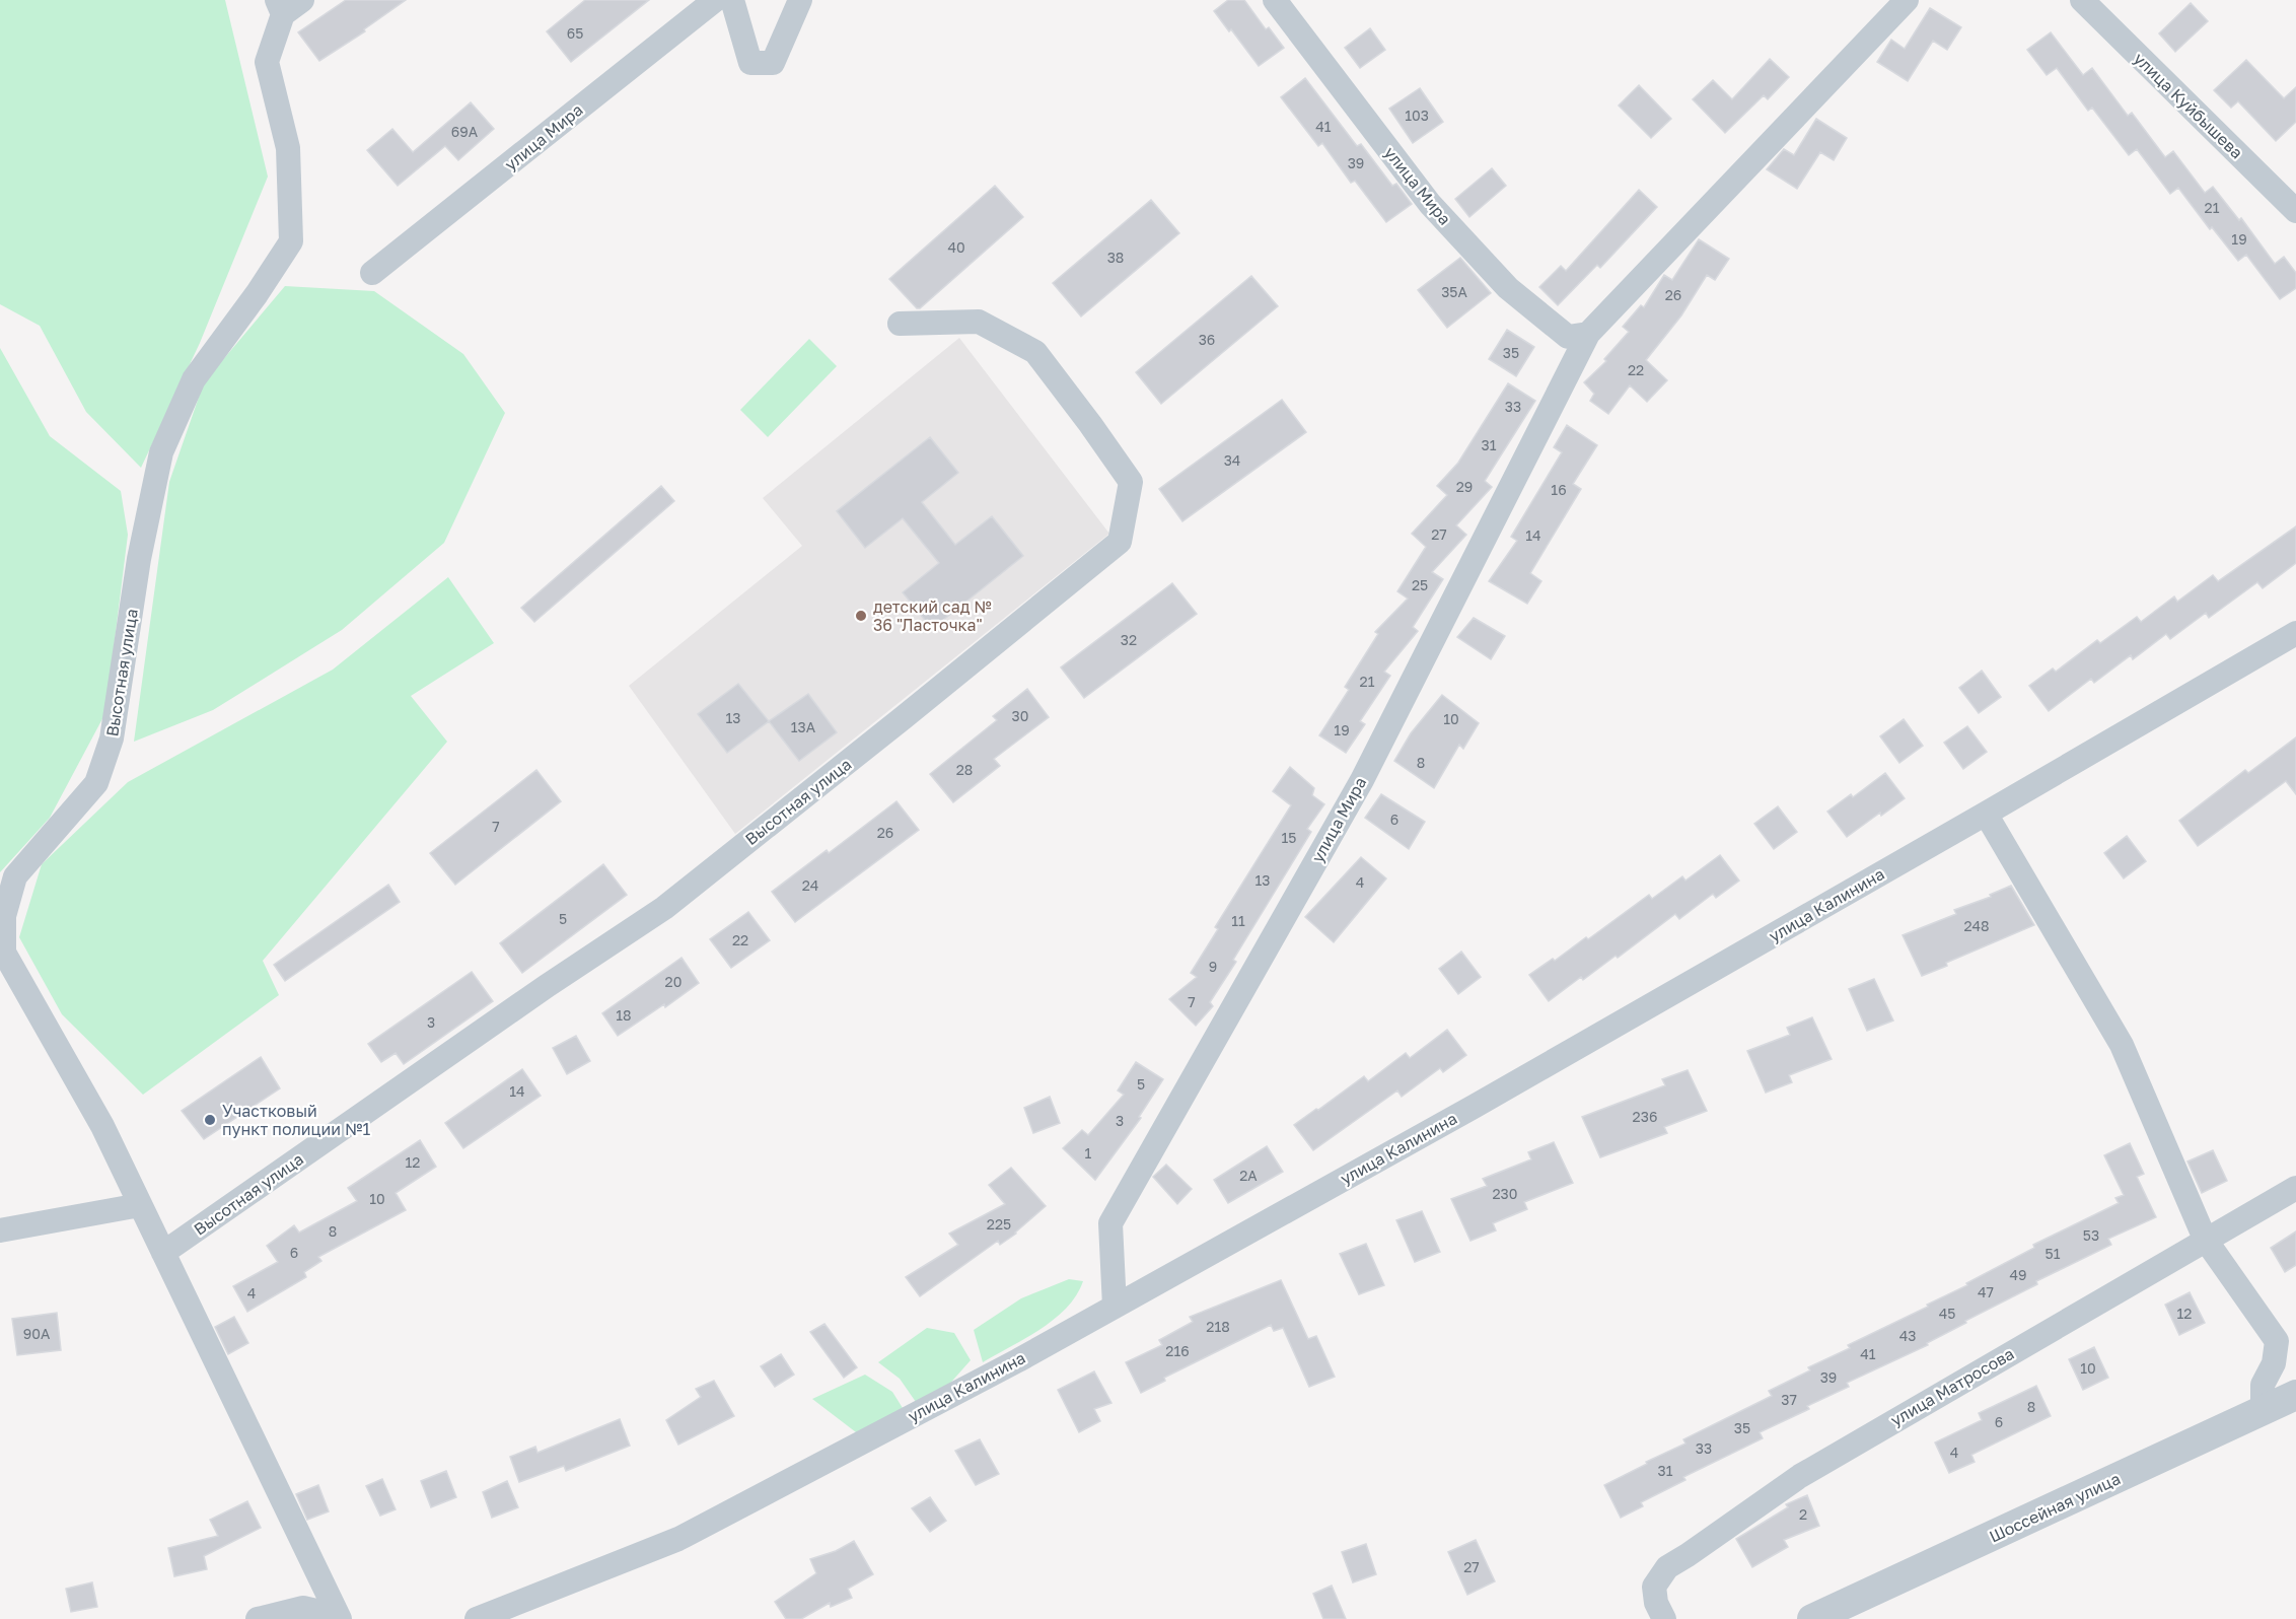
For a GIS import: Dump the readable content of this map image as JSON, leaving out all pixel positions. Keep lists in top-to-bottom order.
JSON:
{
  "streets": {
    "street": [
      "улица Куйбышева",
      "улица Мира",
      "Высотная улица",
      "улица Калинина",
      "улица Матросова",
      "Шоссейная улица"
    ]
  },
  "crossings": [
    ["улица Мира", "улица Калинина"]
  ],
  "places": ["детский сад № 36 \"Ласточка\"", "Участковый пункт полиции №1"],
  "house_numbers": [
    "65",
    "103",
    "41",
    "69А",
    "39",
    "21",
    "19",
    "40",
    "38",
    "35А",
    "26",
    "36",
    "35",
    "22",
    "33",
    "31",
    "34",
    "29",
    "16",
    "27",
    "14",
    "25",
    "32",
    "21",
    "30",
    "13",
    "10",
    "13А",
    "19",
    "8",
    "28",
    "6",
    "7",
    "26",
    "15",
    "13",
    "4",
    "24",
    "5",
    "11",
    "248",
    "22",
    "9",
    "20",
    "7",
    "18",
    "3",
    "5",
    "14",
    "236",
    "3",
    "1",
    "12",
    "2А",
    "230",
    "10",
    "225",
    "8",
    "53",
    "6",
    "51",
    "49",
    "47",
    "4",
    "45",
    "12",
    "218",
    "90А",
    "43",
    "216",
    "41",
    "10",
    "39",
    "37",
    "8",
    "6",
    "35",
    "33",
    "4",
    "31",
    "2",
    "27"
  ]
}
